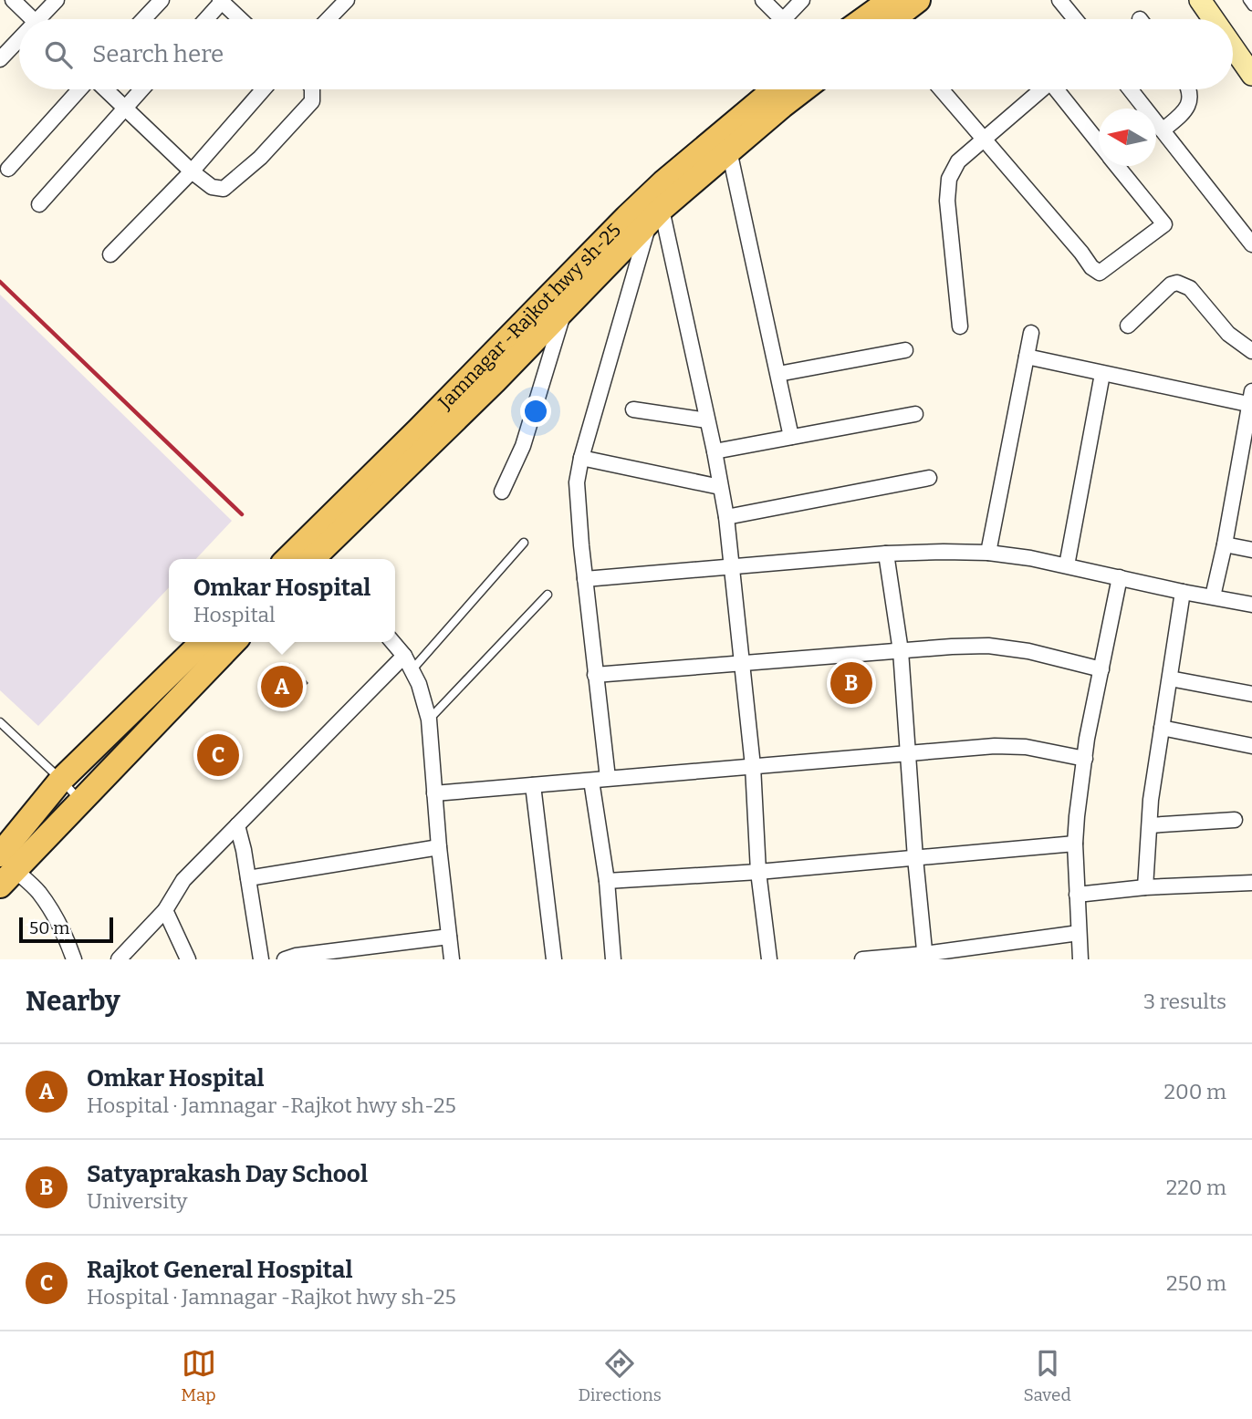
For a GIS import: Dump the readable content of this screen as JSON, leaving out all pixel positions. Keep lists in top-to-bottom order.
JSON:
{
  "streets": {
    "main road": ["Jamnagar -Rajkot hwy sh-25"]
  },
  "scale_bar": "50 m",
  "north": "left",
  "page": {
    "search": "Search here",
    "popup": ["Omkar Hospital", "Hospital"],
    "pins": ["B", "A", "C"],
    "scale": "50 m",
    "heading": ["Nearby", "3 results"],
    "list": [
      {
        "mark": "A",
        "name": "Omkar Hospital",
        "note": "Hospital · Jamnagar -Rajkot hwy sh-25",
        "value": "200 m"
      },
      {
        "mark": "B",
        "name": "Satyaprakash Day School",
        "note": "University",
        "value": "220 m"
      },
      {
        "mark": "C",
        "name": "Rajkot General Hospital",
        "note": "Hospital · Jamnagar -Rajkot hwy sh-25",
        "value": "250 m"
      }
    ],
    "nav": ["Map", "Directions", "Saved"]
  }
}
